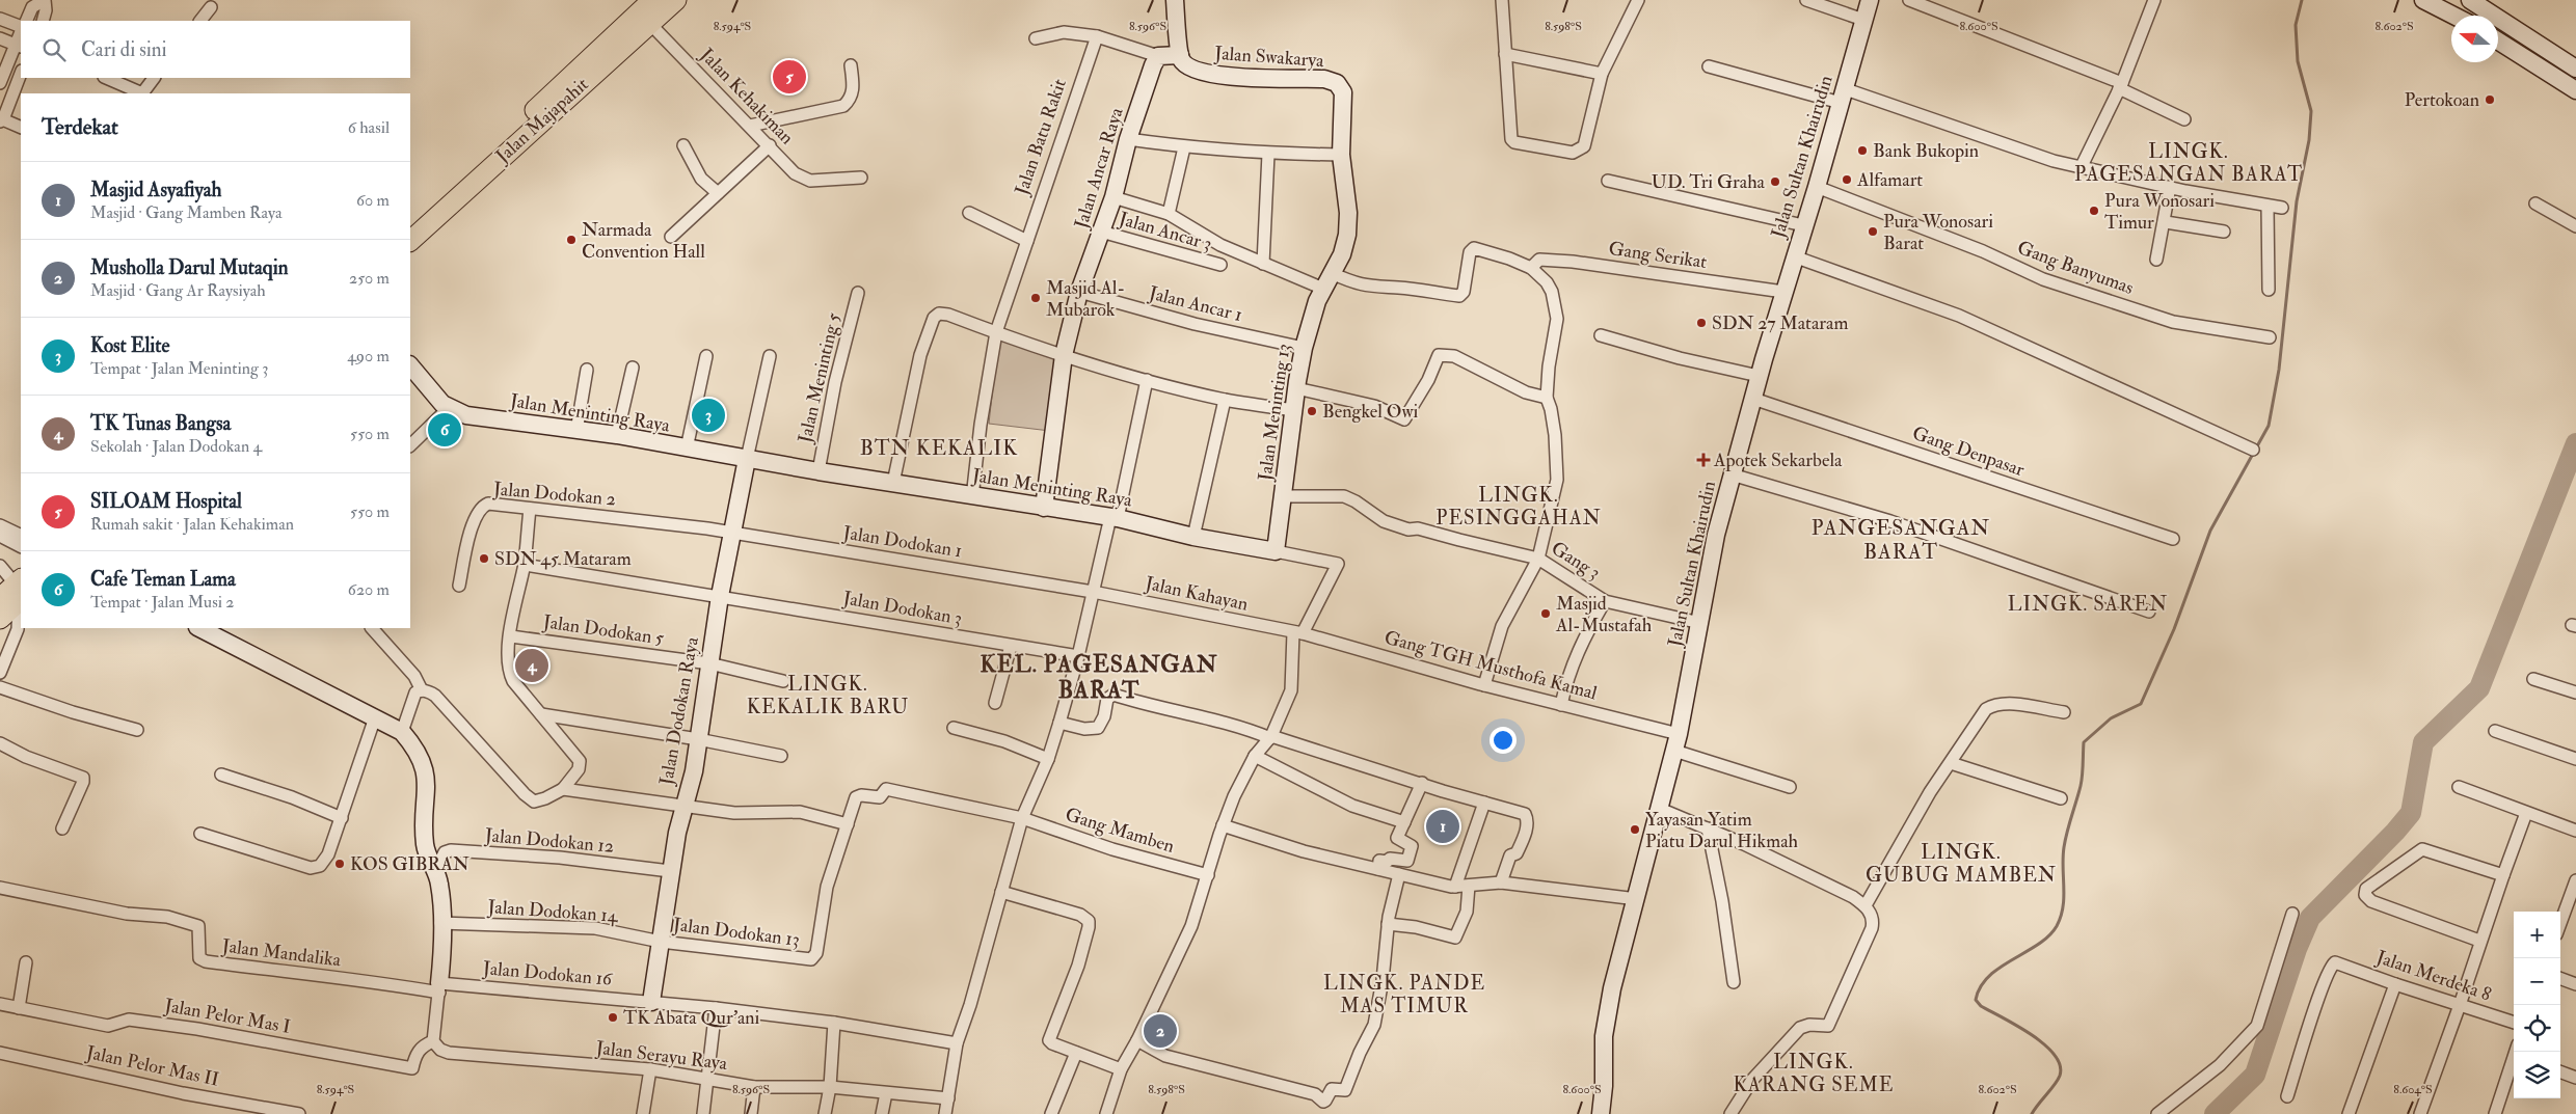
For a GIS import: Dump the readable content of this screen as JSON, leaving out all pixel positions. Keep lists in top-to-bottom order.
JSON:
{
  "streets": {
    "main road": ["Jalan Majapahit"],
    "street": [
      "Jalan Swakarya",
      "Jalan Kehakiman",
      "Jalan Batu Rakit",
      "Jalan Sultan Khairudin",
      "Jalan Ancar Raya",
      "Jalan Ancar 3",
      "Gang Serikat",
      "Gang Banyumas",
      "Jalan Ancar 1",
      "Jalan Meninting 5",
      "Jalan Meninting 13",
      "Jalan Meninting Raya",
      "Gang Denpasar",
      "Jalan Dodokan 2",
      "Jalan Dodokan 1",
      "Gang 3",
      "Jalan Kahayan",
      "Jalan Dodokan 3",
      "Jalan Dodokan 5",
      "Gang TGH Musthofa Kamal",
      "Jalan Dodokan Raya",
      "Gang Mamben",
      "Jalan Dodokan 12",
      "Jalan Dodokan 14",
      "Jalan Dodokan 13",
      "Jalan Mandalika",
      "Jalan Dodokan 16",
      "Jalan Merdeka 8",
      "Jalan Pelor Mas I",
      "Jalan Serayu Raya",
      "Jalan Pelor Mas II"
    ]
  },
  "crossings": [
    ["Jalan Swakarya", "Jalan Meninting 13"],
    ["Jalan Kehakiman", "Jalan Majapahit"],
    ["Jalan Batu Rakit", "Jalan Meninting Raya"],
    ["Jalan Sultan Khairudin", "Gang Serikat"],
    ["Jalan Sultan Khairudin", "Gang Banyumas"],
    ["Jalan Sultan Khairudin", "Gang Denpasar"],
    ["Jalan Sultan Khairudin", "Gang 3"],
    ["Jalan Sultan Khairudin", "Gang TGH Musthofa Kamal"],
    ["Jalan Ancar Raya", "Jalan Ancar 3"],
    ["Jalan Ancar Raya", "Jalan Ancar 1"],
    ["Jalan Ancar Raya", "Jalan Meninting Raya"],
    ["Jalan Ancar 1", "Jalan Meninting 13"],
    ["Jalan Meninting 5", "Jalan Meninting Raya"],
    ["Jalan Meninting 13", "Jalan Meninting Raya"],
    ["Jalan Meninting 13", "Gang 3"],
    ["Jalan Meninting Raya", "Jalan Kahayan"],
    ["Jalan Meninting Raya", "Gang TGH Musthofa Kamal"],
    ["Jalan Meninting Raya", "Jalan Dodokan Raya"],
    ["Jalan Dodokan 2", "Jalan Dodokan 1"],
    ["Jalan Dodokan 1", "Jalan Kahayan"],
    ["Jalan Dodokan 1", "Jalan Dodokan Raya"],
    ["Jalan Kahayan", "Gang TGH Musthofa Kamal"],
    ["Jalan Dodokan 3", "Jalan Dodokan Raya"],
    ["Jalan Dodokan 5", "Jalan Dodokan Raya"],
    ["Jalan Dodokan Raya", "Jalan Dodokan 12"],
    ["Jalan Dodokan Raya", "Jalan Dodokan 14"],
    ["Jalan Dodokan Raya", "Jalan Dodokan 13"],
    ["Jalan Dodokan Raya", "Jalan Dodokan 16"],
    ["Gang Mamben", "Jalan Dodokan 13"],
    ["Jalan Dodokan 14", "Jalan Dodokan 13"],
    ["Jalan Mandalika", "Jalan Dodokan 16"],
    ["Jalan Pelor Mas I", "Jalan Serayu Raya"]
  ],
  "districts": [
    "LINGK. PAGESANGAN BARAT",
    "BTN KEKALIK",
    "LINGK. PESINGGAHAN",
    "PANGESANGAN BARAT",
    "LINGK. SAREN",
    "KEL. PAGESANGAN BARAT",
    "LINGK. KEKALIK BARU",
    "LINGK. GUBUG MAMBEN",
    "LINGK. PANDE MAS TIMUR",
    "LINGK. KARANG SEME"
  ],
  "places": {
    "other": [
      "Pertokoan",
      "Bank Bukopin",
      "Alfamart",
      "UD. Tri Graha",
      "Pura Wonosari Timur",
      "Pura Wonosari Barat",
      "Narmada Convention Hall",
      "Masjid Al- Mubarok",
      "SDN 27 Mataram",
      "Bengkel Owi",
      "SDN 45 Mataram",
      "Masjid Al-Mustafah",
      "Yayasan Yatim Piatu Darul Hikmah",
      "KOS GIBRAN",
      "TK Abata Qur'ani"
    ],
    "health": ["Apotek Sekarbela"]
  },
  "north": "left",
  "page": {
    "search": "Cari di sini",
    "pins": [
      "5",
      "3",
      "6",
      "4",
      "1",
      "2"
    ],
    "heading": ["Terdekat", "6 hasil"],
    "list": [
      {
        "mark": "1",
        "name": "Masjid Asyafiyah",
        "note": "Masjid · Gang Mamben Raya",
        "value": "60 m"
      },
      {
        "mark": "2",
        "name": "Musholla Darul Mutaqin",
        "note": "Masjid · Gang Ar Raysiyah",
        "value": "250 m"
      },
      {
        "mark": "3",
        "name": "Kost Elite",
        "note": "Tempat · Jalan Meninting 3",
        "value": "490 m"
      },
      {
        "mark": "4",
        "name": "TK Tunas Bangsa",
        "note": "Sekolah · Jalan Dodokan 4",
        "value": "550 m"
      },
      {
        "mark": "5",
        "name": "SILOAM Hospital",
        "note": "Rumah sakit · Jalan Kehakiman",
        "value": "550 m"
      },
      {
        "mark": "6",
        "name": "Cafe Teman Lama",
        "note": "Tempat · Jalan Musi 2",
        "value": "620 m"
      }
    ],
    "map_buttons": ["+", "−"]
  },
  "coordinates": [
    "8.594°S",
    "8.596°S",
    "8.598°S",
    "8.600°S",
    "8.602°S",
    "8.604°S"
  ]
}
